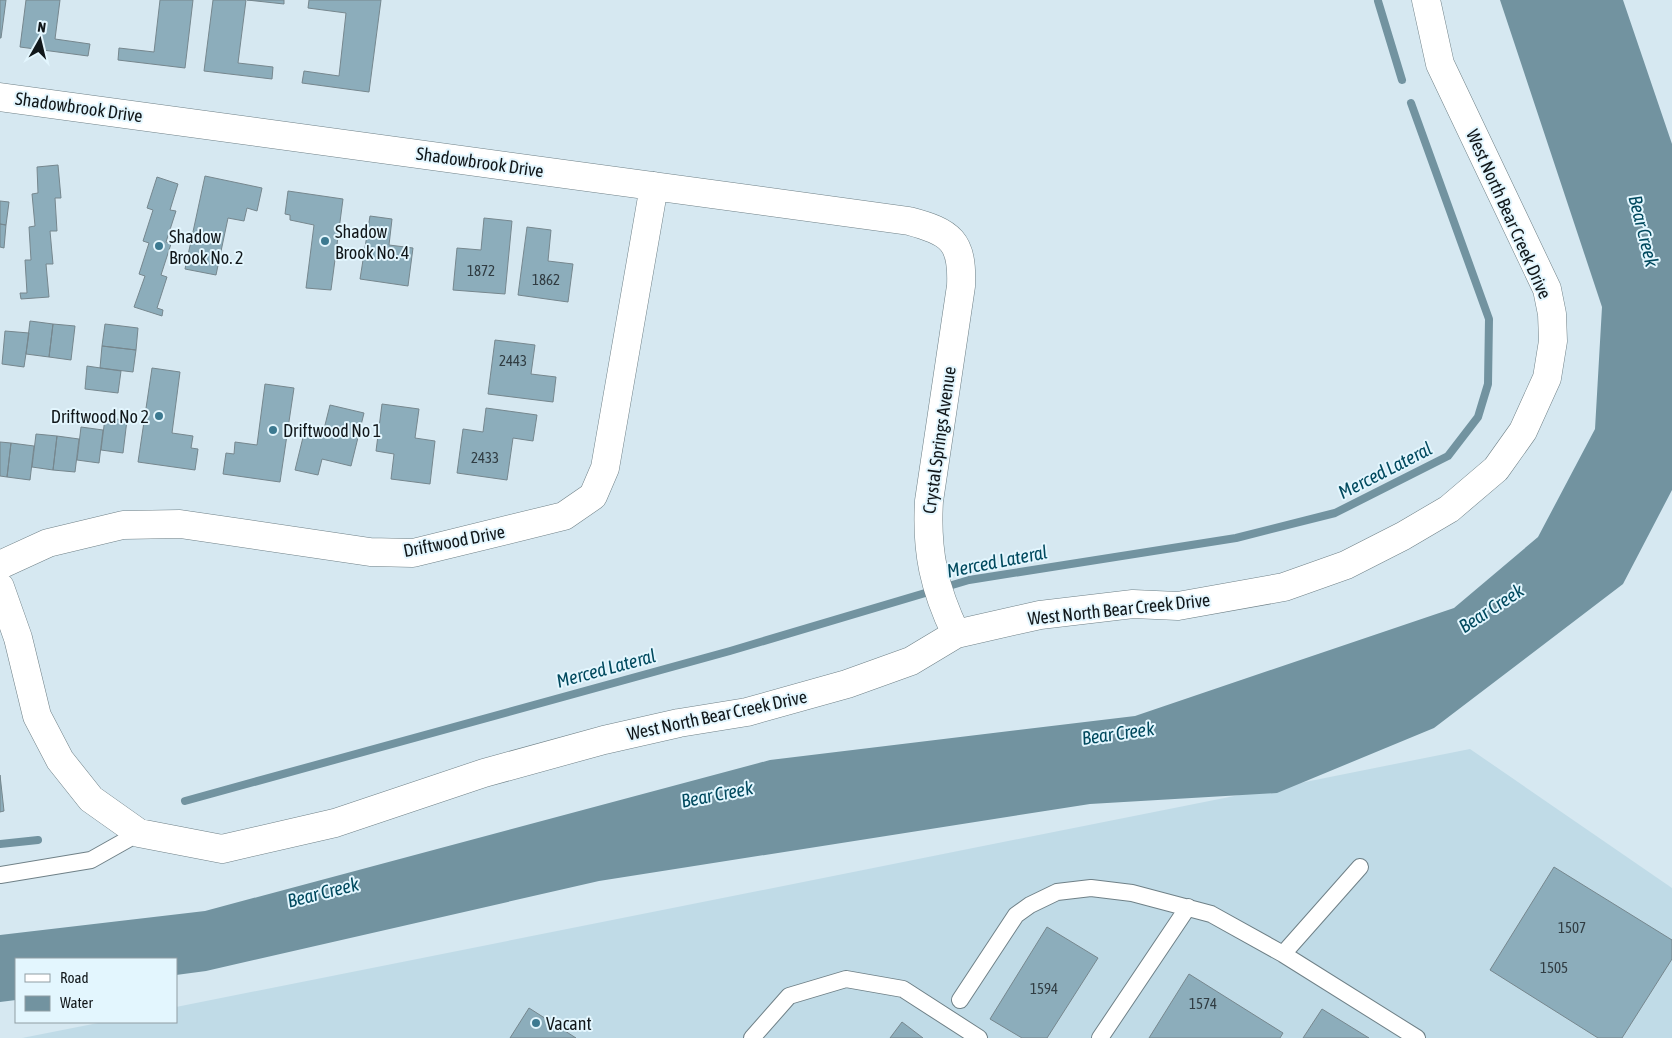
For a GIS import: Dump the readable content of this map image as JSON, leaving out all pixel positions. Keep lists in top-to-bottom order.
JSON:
{
  "streets": {
    "street": [
      "Shadowbrook Drive",
      "West North Bear Creek Drive",
      "Crystal Springs Avenue",
      "Driftwood Drive"
    ]
  },
  "crossings": [
    ["Shadowbrook Drive", "Crystal Springs Avenue"],
    ["Shadowbrook Drive", "Driftwood Drive"],
    ["West North Bear Creek Drive", "Crystal Springs Avenue"]
  ],
  "water": ["Bear Creek", "Merced Lateral"],
  "places": [
    "Shadow Brook No. 4",
    "Shadow Brook No. 2",
    "Driftwood No 2",
    "Driftwood No 1",
    "Vacant"
  ],
  "house_numbers": [
    "1872",
    "1862",
    "2443",
    "2433",
    "1507",
    "1505",
    "1594",
    "1574"
  ],
  "legend": ["Road", "Water"],
  "north": "top"
}
